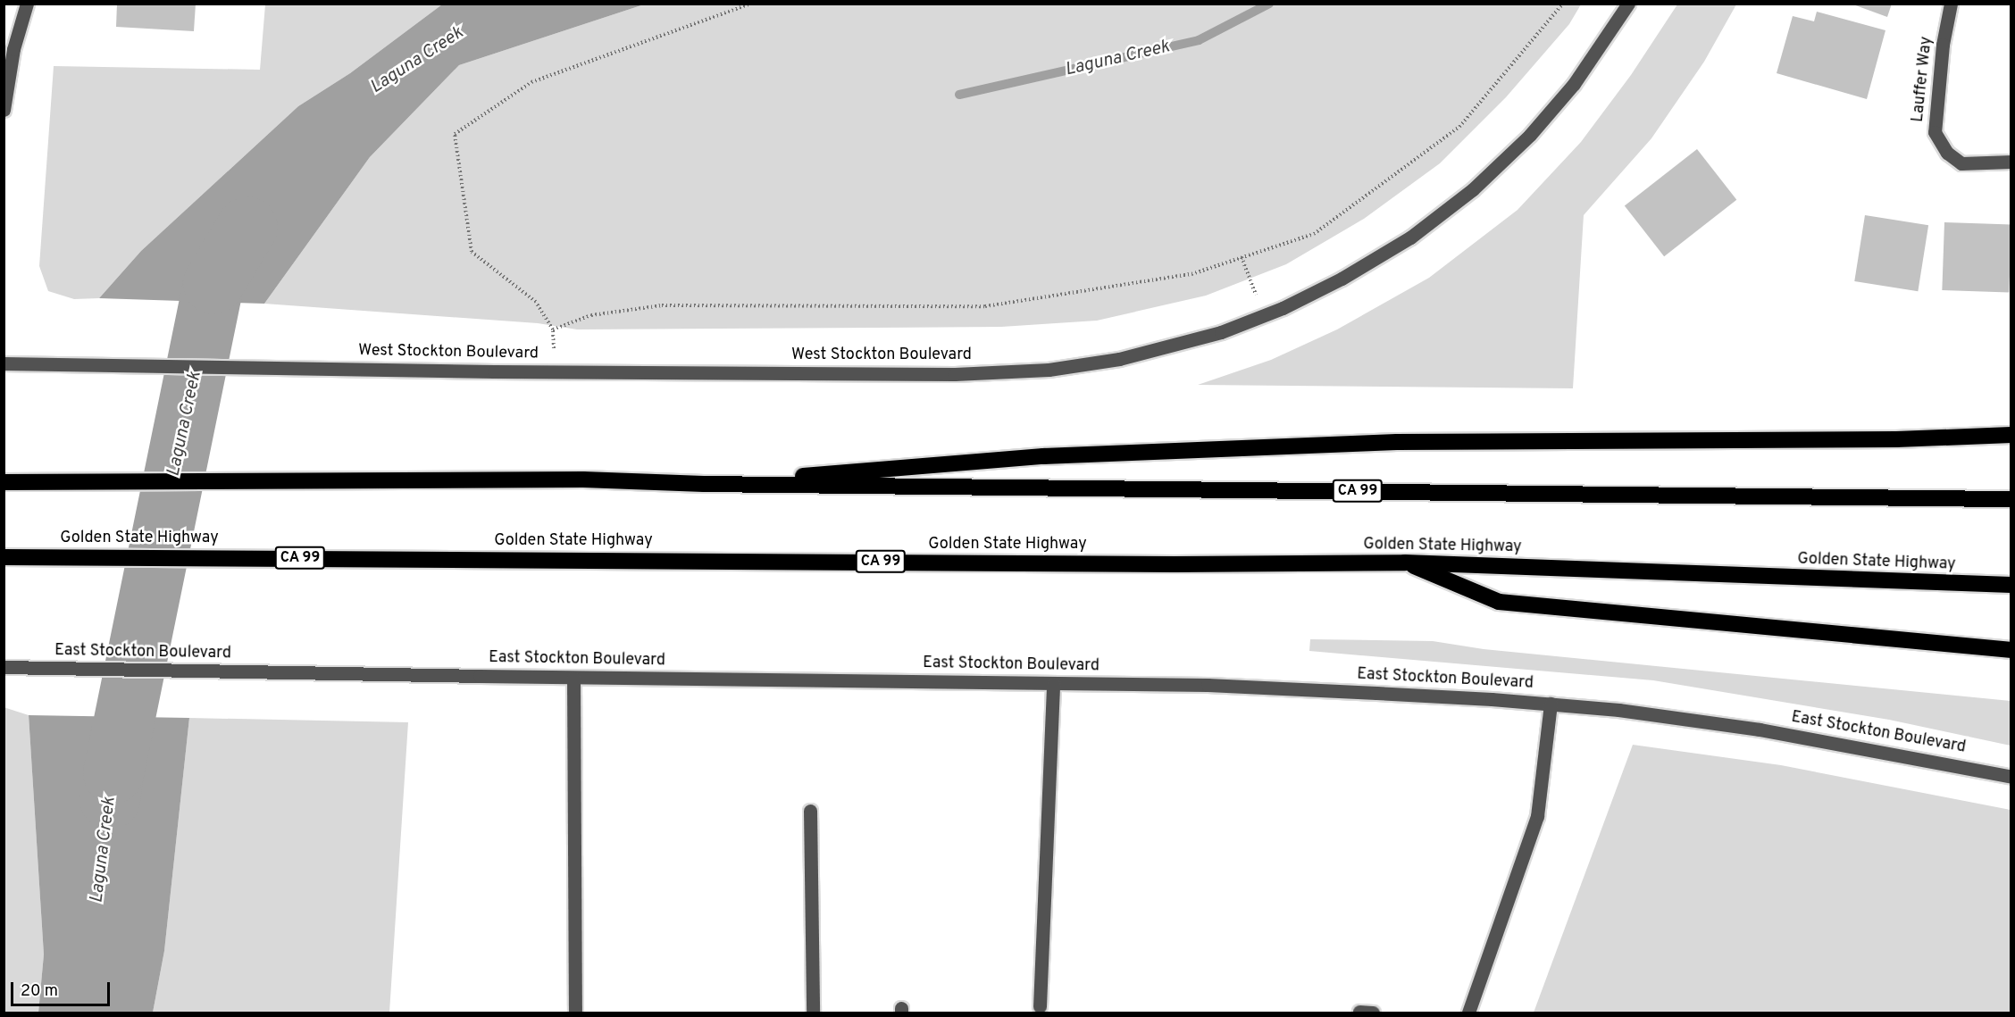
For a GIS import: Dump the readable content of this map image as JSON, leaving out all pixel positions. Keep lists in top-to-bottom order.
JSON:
{
  "streets": {
    "highway": ["CA 99", "Golden State Highway"],
    "street": ["Lauffer Way", "West Stockton Boulevard", "East Stockton Boulevard"]
  },
  "water": ["Laguna Creek"],
  "scale_bar": "20 m"
}
